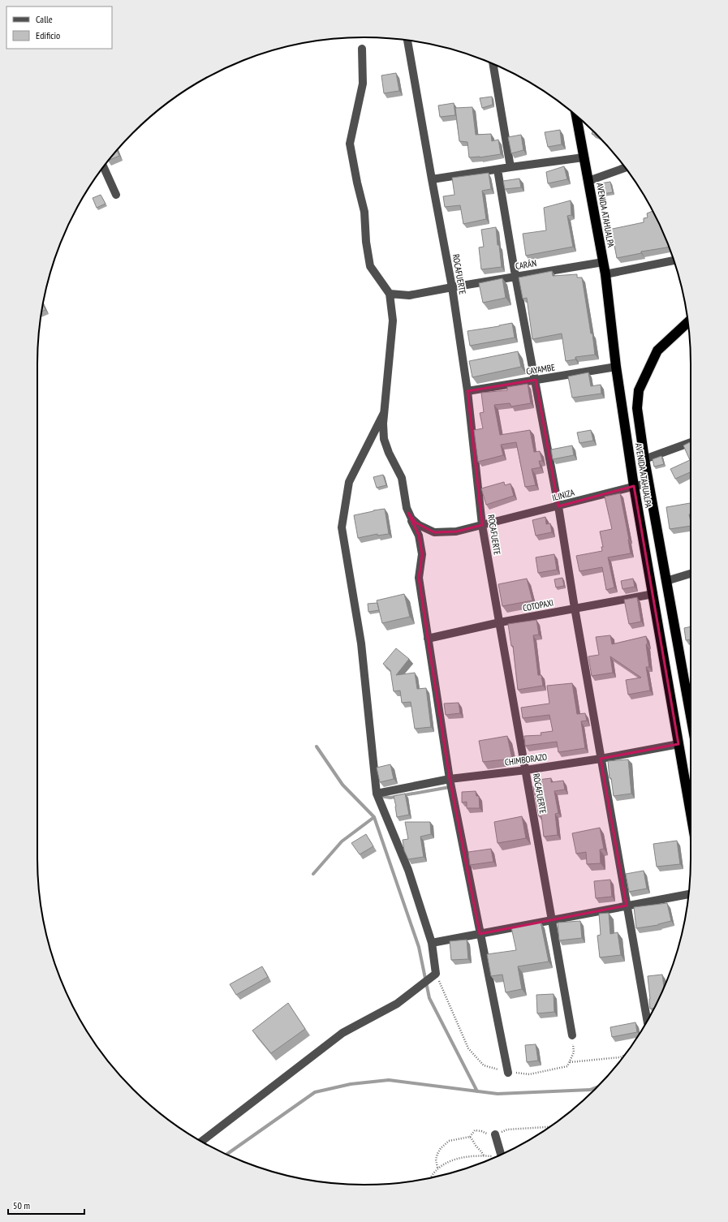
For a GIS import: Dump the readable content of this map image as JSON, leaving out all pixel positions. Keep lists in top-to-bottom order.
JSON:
{
  "streets": {
    "highway": ["AVENIDA ATAHUALPA"],
    "street": [
      "CARÁN",
      "ROCAFUERTE",
      "CAYAMBE",
      "ILINIZA",
      "COTOPAXI",
      "CHIMBORAZO"
    ]
  },
  "crossings": [
    ["AVENIDA ATAHUALPA", "CARÁN"],
    ["AVENIDA ATAHUALPA", "CAYAMBE"],
    ["AVENIDA ATAHUALPA", "ILINIZA"],
    ["AVENIDA ATAHUALPA", "COTOPAXI"],
    ["AVENIDA ATAHUALPA", "CHIMBORAZO"],
    ["CARÁN", "ROCAFUERTE"],
    ["ROCAFUERTE", "CAYAMBE"],
    ["ROCAFUERTE", "ILINIZA"],
    ["ROCAFUERTE", "COTOPAXI"],
    ["ROCAFUERTE", "CHIMBORAZO"]
  ],
  "legend": ["Calle", "Edificio"],
  "scale_bar": "50 m"
}
